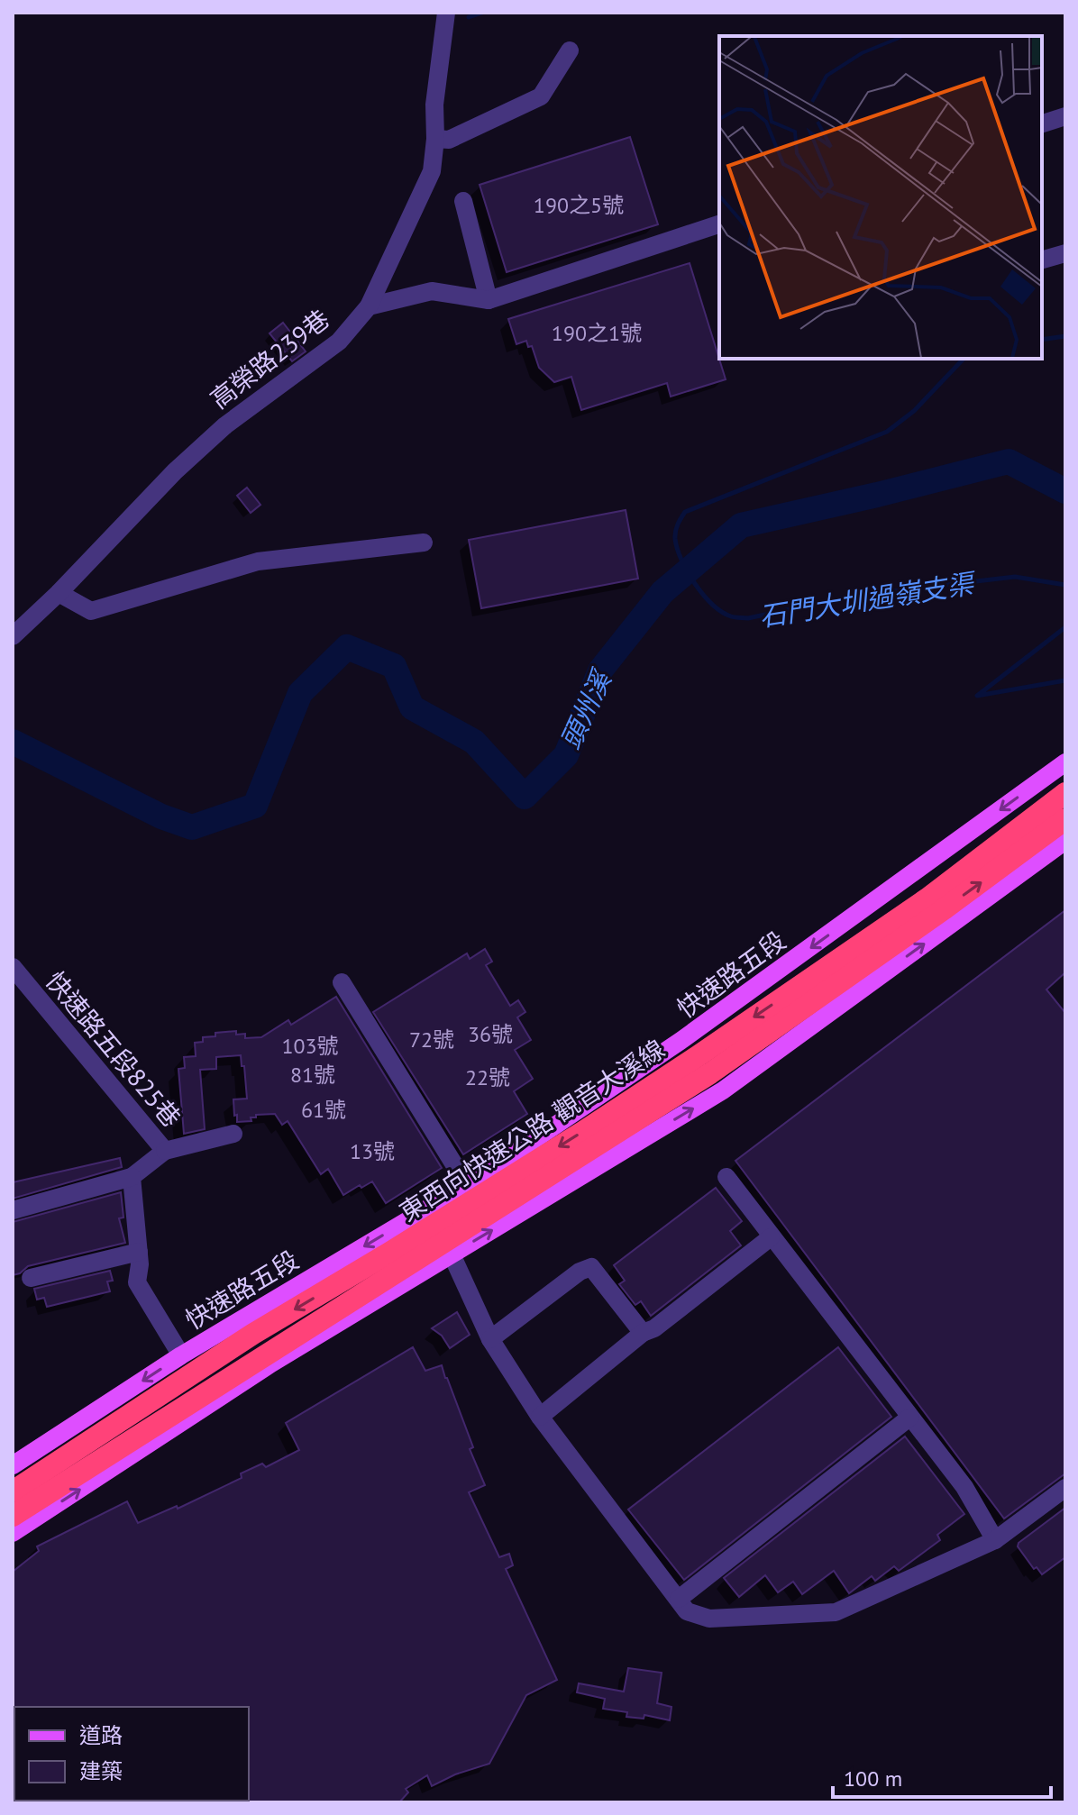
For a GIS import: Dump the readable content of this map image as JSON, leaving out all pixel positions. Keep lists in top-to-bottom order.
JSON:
{
  "streets": {
    "highway": ["東西向快速公路 觀音大溪線"],
    "main road": ["快速路五段"],
    "street": ["高榮路239巷", "快速路五段825巷"]
  },
  "water": ["石門大圳過嶺支渠", "頭州溪"],
  "house_numbers": [
    "190之5號",
    "190之1號",
    "36號",
    "72號",
    "103號",
    "81號",
    "22號",
    "61號",
    "13號"
  ],
  "legend": ["道路", "建築"],
  "scale_bar": "100 m"
}
